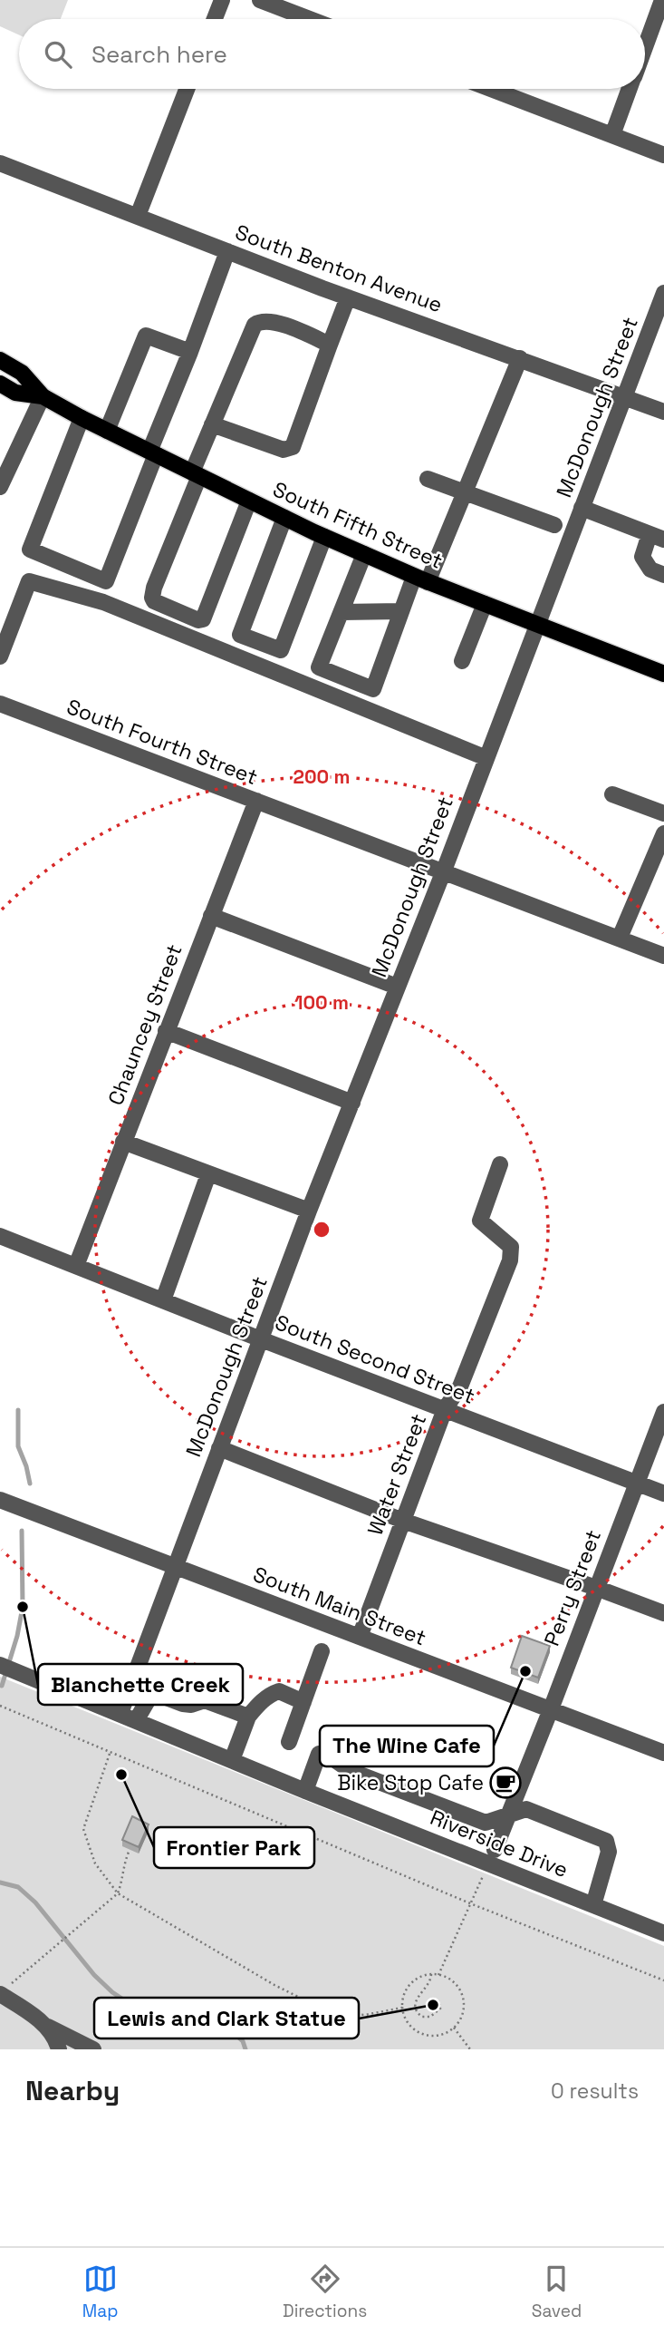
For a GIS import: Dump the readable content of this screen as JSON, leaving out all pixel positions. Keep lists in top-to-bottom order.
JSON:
{
  "streets": {
    "main road": ["South Fifth Street"],
    "street": [
      "South Benton Avenue",
      "McDonough Street",
      "South Fourth Street",
      "Chauncey Street",
      "South Second Street",
      "Water Street",
      "Perry Street",
      "South Main Street",
      "Riverside Drive"
    ]
  },
  "crossings": [
    ["South Benton Avenue", "McDonough Street"],
    ["McDonough Street", "South Fifth Street"],
    ["McDonough Street", "South Fourth Street"],
    ["McDonough Street", "South Second Street"],
    ["McDonough Street", "South Main Street"],
    ["McDonough Street", "Riverside Drive"],
    ["South Fourth Street", "Chauncey Street"],
    ["Chauncey Street", "South Second Street"],
    ["South Second Street", "Water Street"],
    ["South Second Street", "Perry Street"],
    ["Water Street", "South Main Street"],
    ["Perry Street", "South Main Street"]
  ],
  "places": {
    "other": [
      "Blanchette Creek",
      "The Wine Cafe",
      "Frontier Park",
      "Lewis and Clark Statue"
    ],
    "cafe": ["Bike Stop Cafe"]
  },
  "page": {
    "search": "Search here",
    "heading": ["Nearby", "0 results"],
    "nav": ["Map", "Directions", "Saved"]
  },
  "rings": ["200 m", "100 m"]
}
